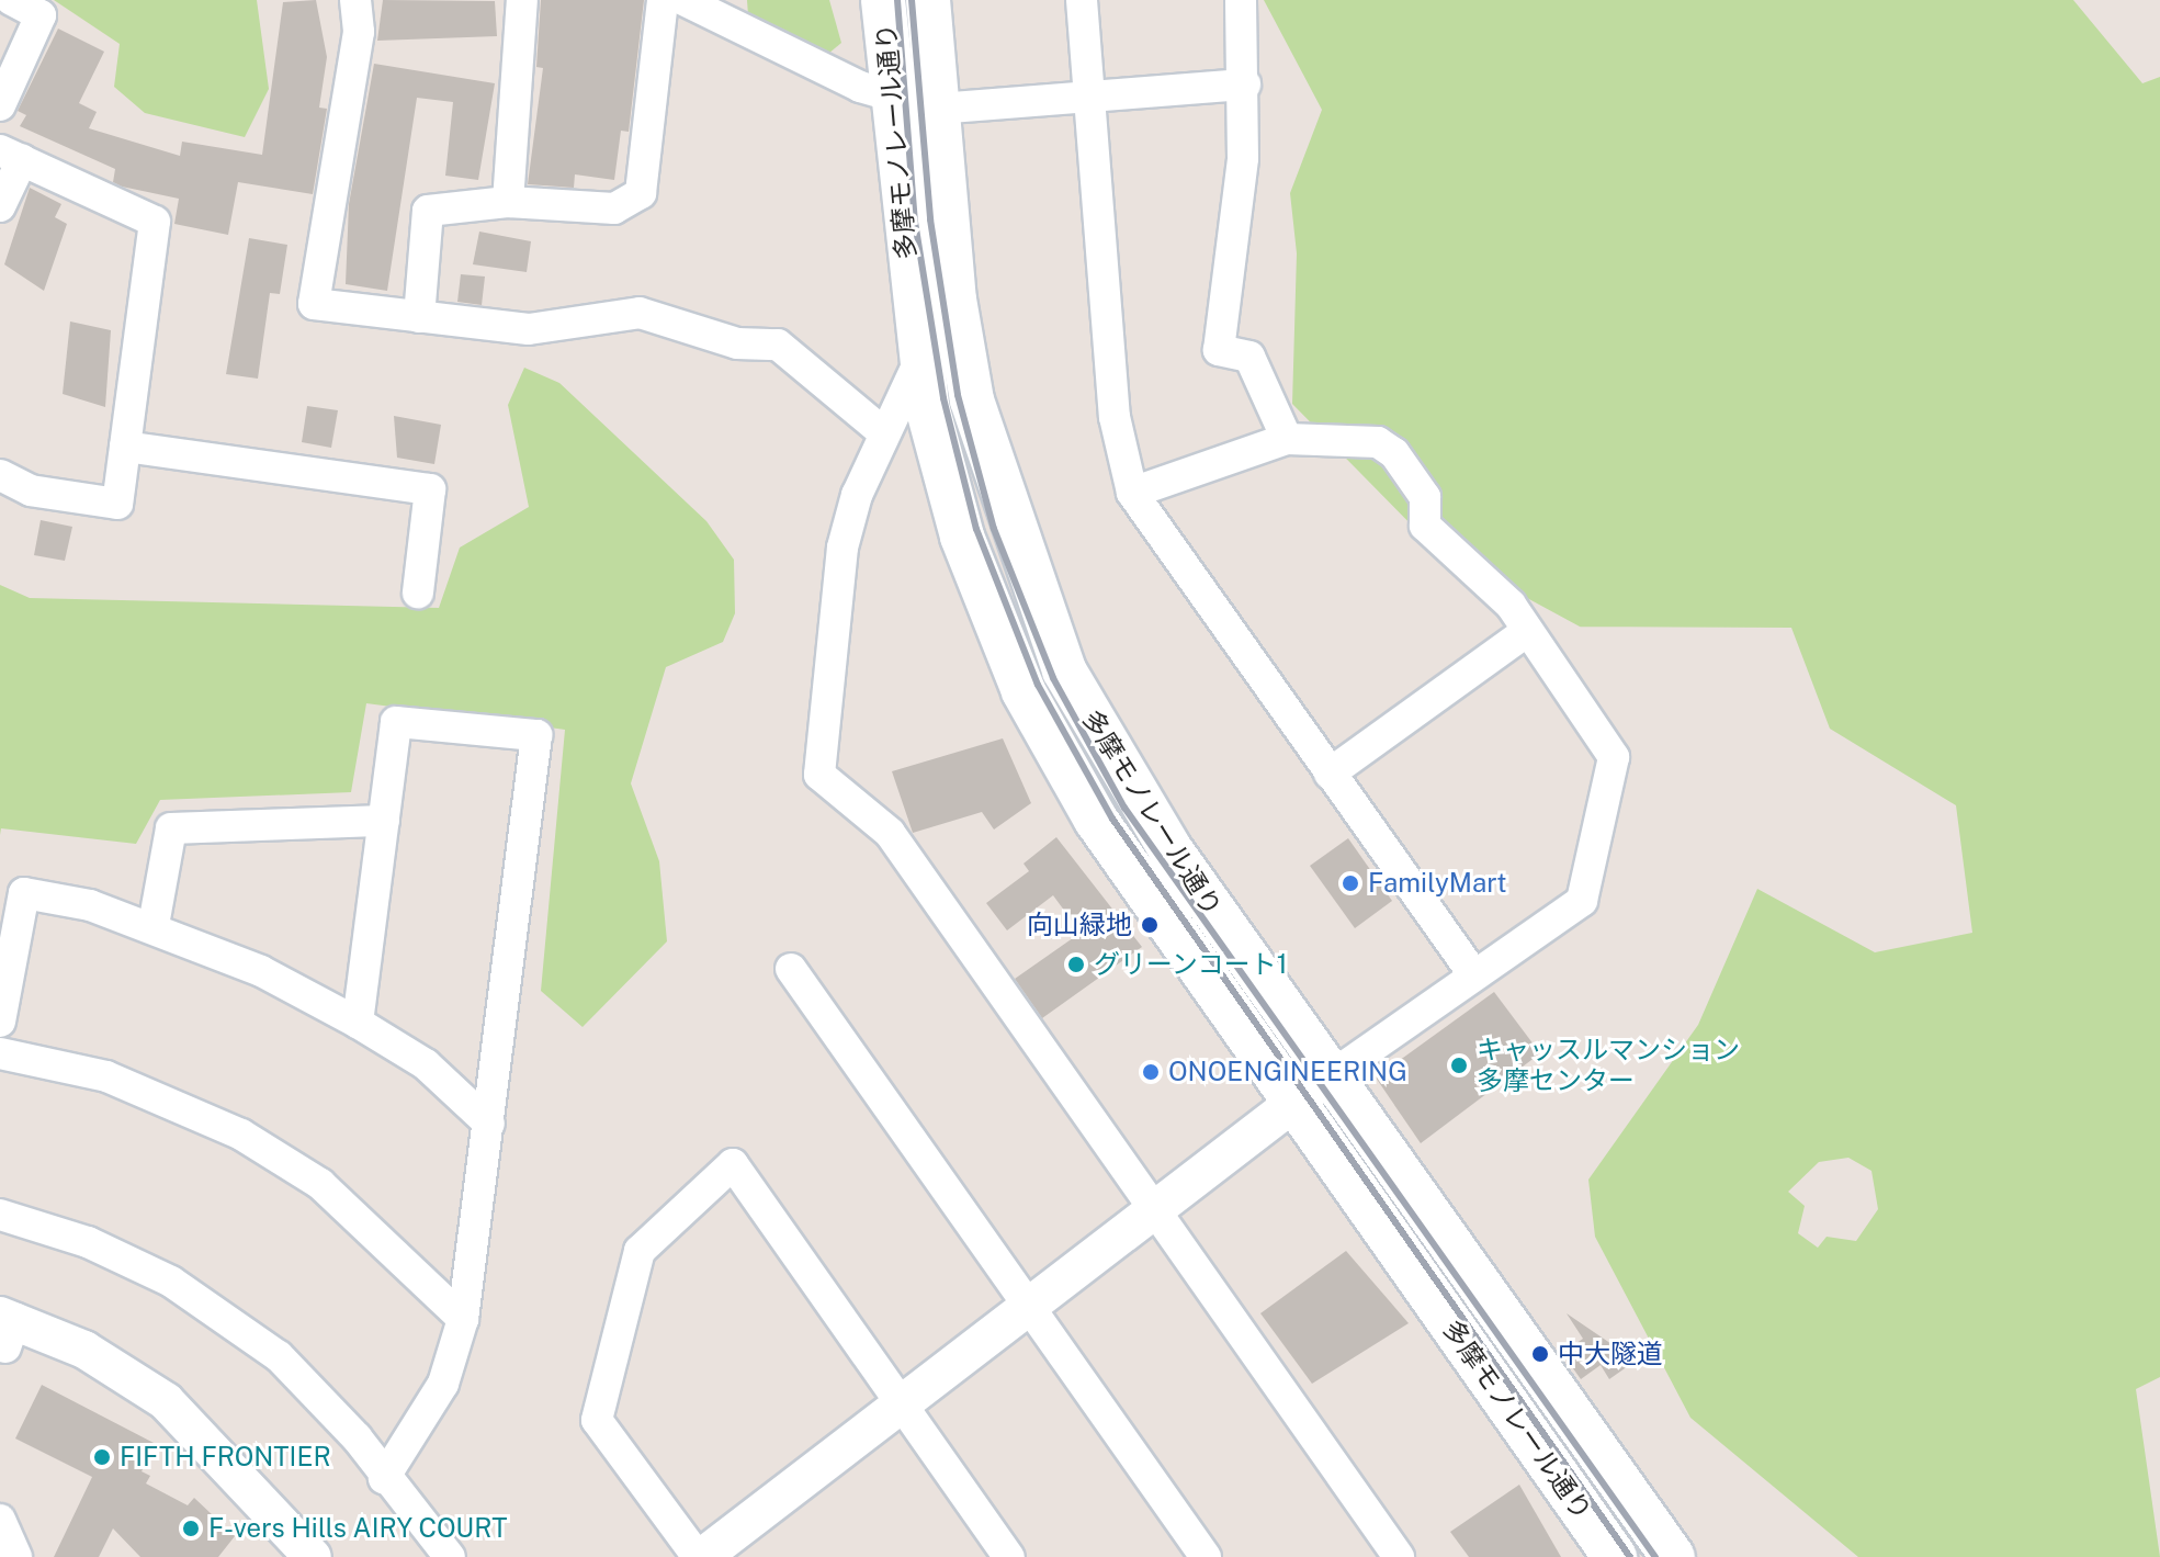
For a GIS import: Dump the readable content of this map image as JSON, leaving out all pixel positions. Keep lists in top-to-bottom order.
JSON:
{
  "streets": {
    "main road": ["多摩モノレール通り"]
  },
  "places": [
    "FamilyMart",
    "向山緑地",
    "グリーンコート1",
    "キャッスルマンション 多摩センター",
    "ONOENGINEERING",
    "中大隧道",
    "FIFTH FRONTIER",
    "F-vers Hills AIRY COURT"
  ]
}
